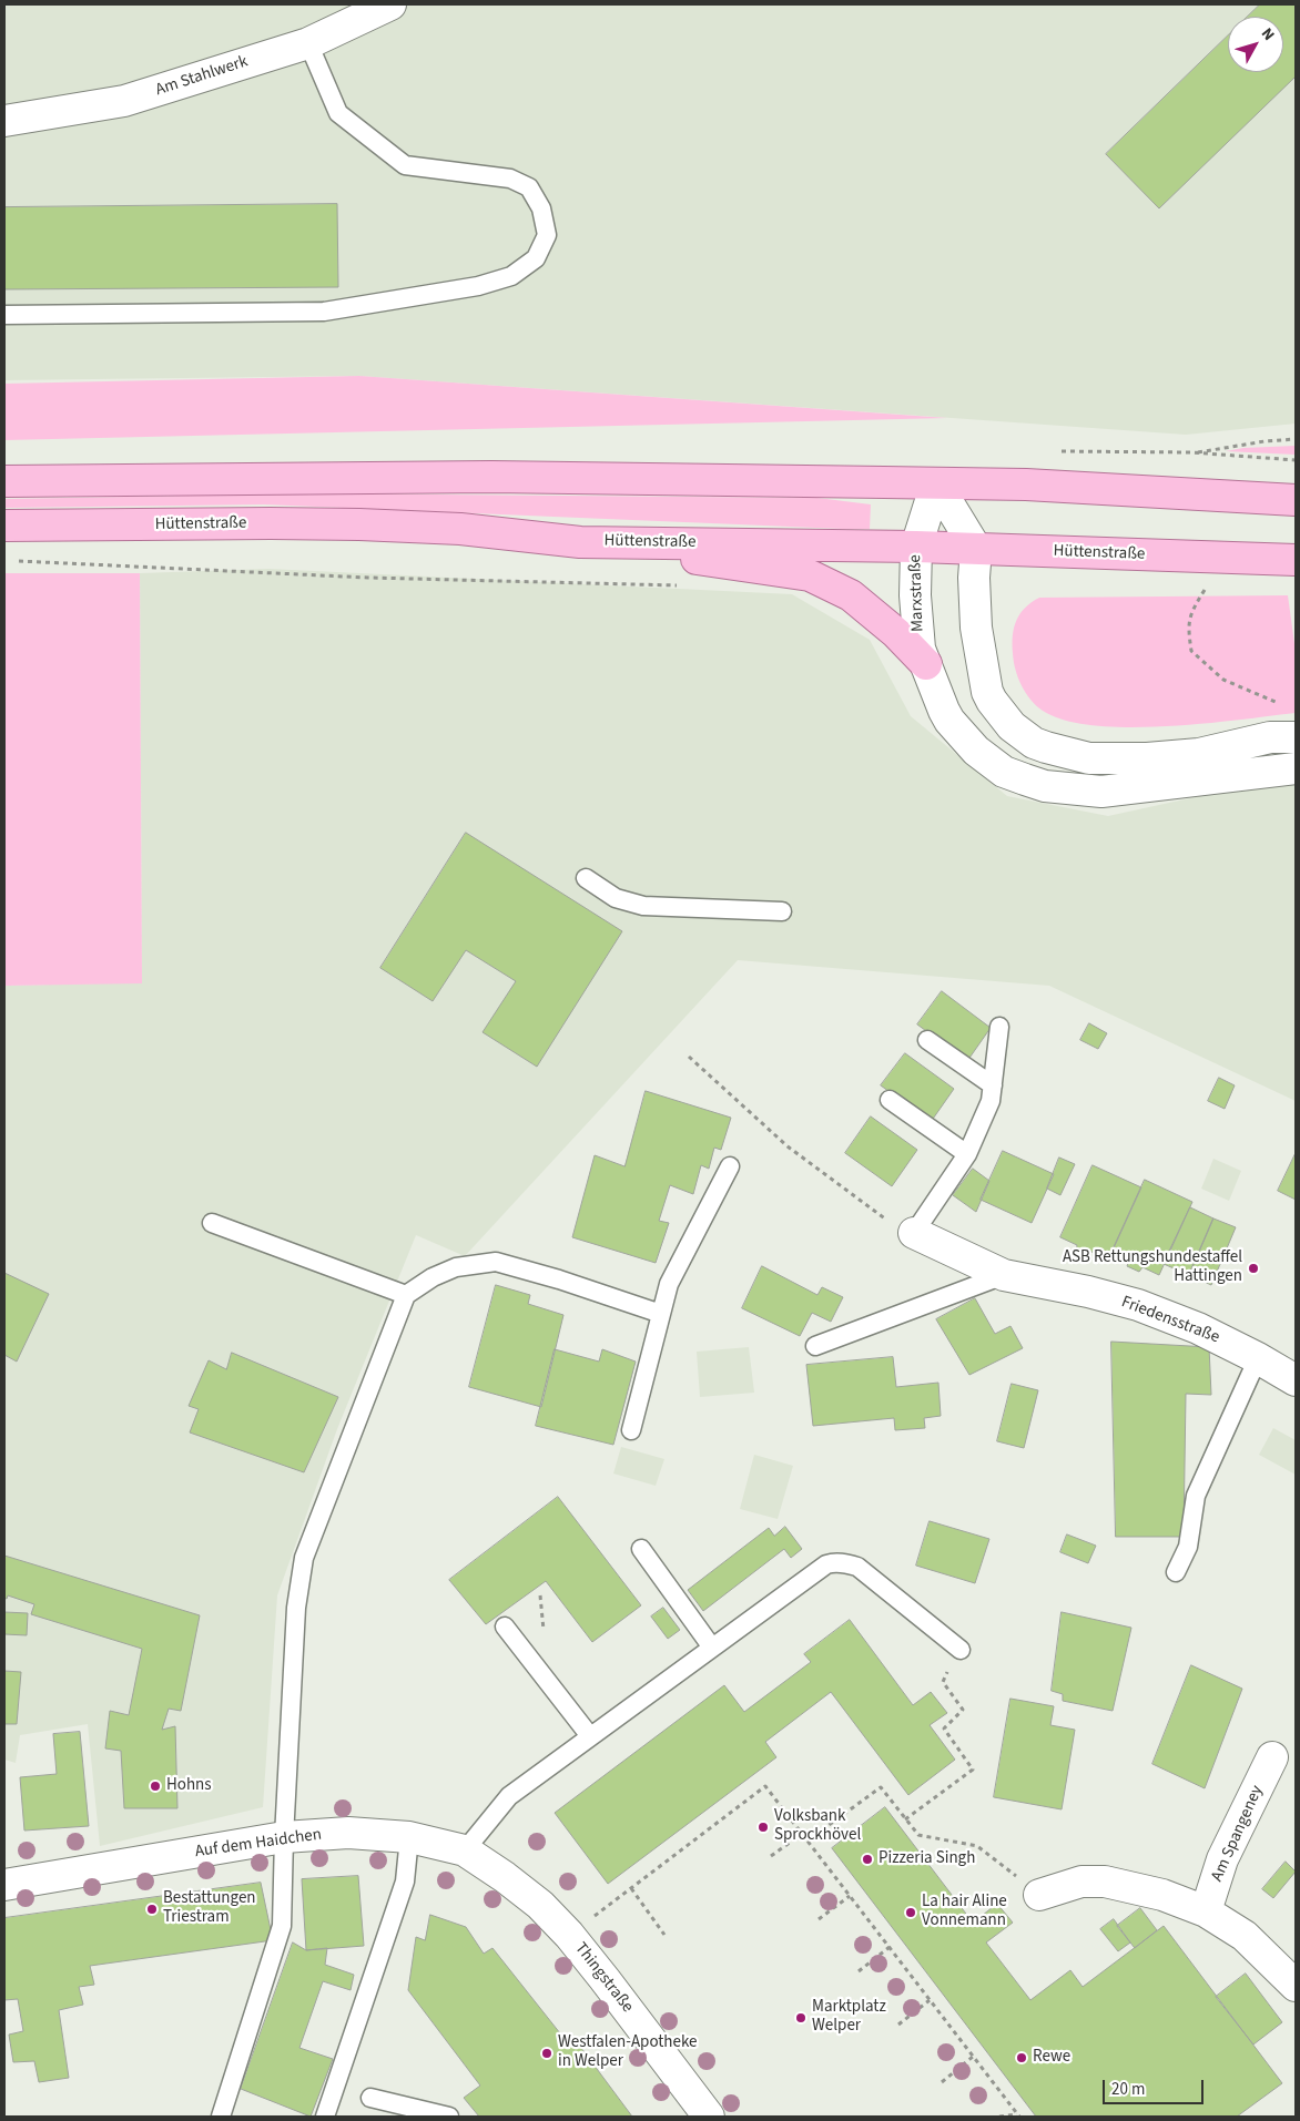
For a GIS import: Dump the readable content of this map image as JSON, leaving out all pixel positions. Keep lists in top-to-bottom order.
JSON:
{
  "streets": {
    "main road": ["Hüttenstraße"],
    "street": [
      "Am Stahlwerk",
      "Marxstraße",
      "Friedensstraße",
      "Am Spangeney",
      "Auf dem Haidchen",
      "Thingstraße"
    ]
  },
  "crossings": [
    ["Hüttenstraße", "Marxstraße"],
    ["Auf dem Haidchen", "Thingstraße"]
  ],
  "places": [
    "ASB Rettungshundestaffel Hattingen",
    "Hohns",
    "Volksbank Sprockhövel",
    "Pizzeria Singh",
    "Bestattungen Triestram",
    "La hair Aline Vonnemann",
    "Marktplatz Welper",
    "Westfalen-Apotheke in Welper",
    "Rewe"
  ],
  "scale_bar": "20 m",
  "north": "top right"
}
